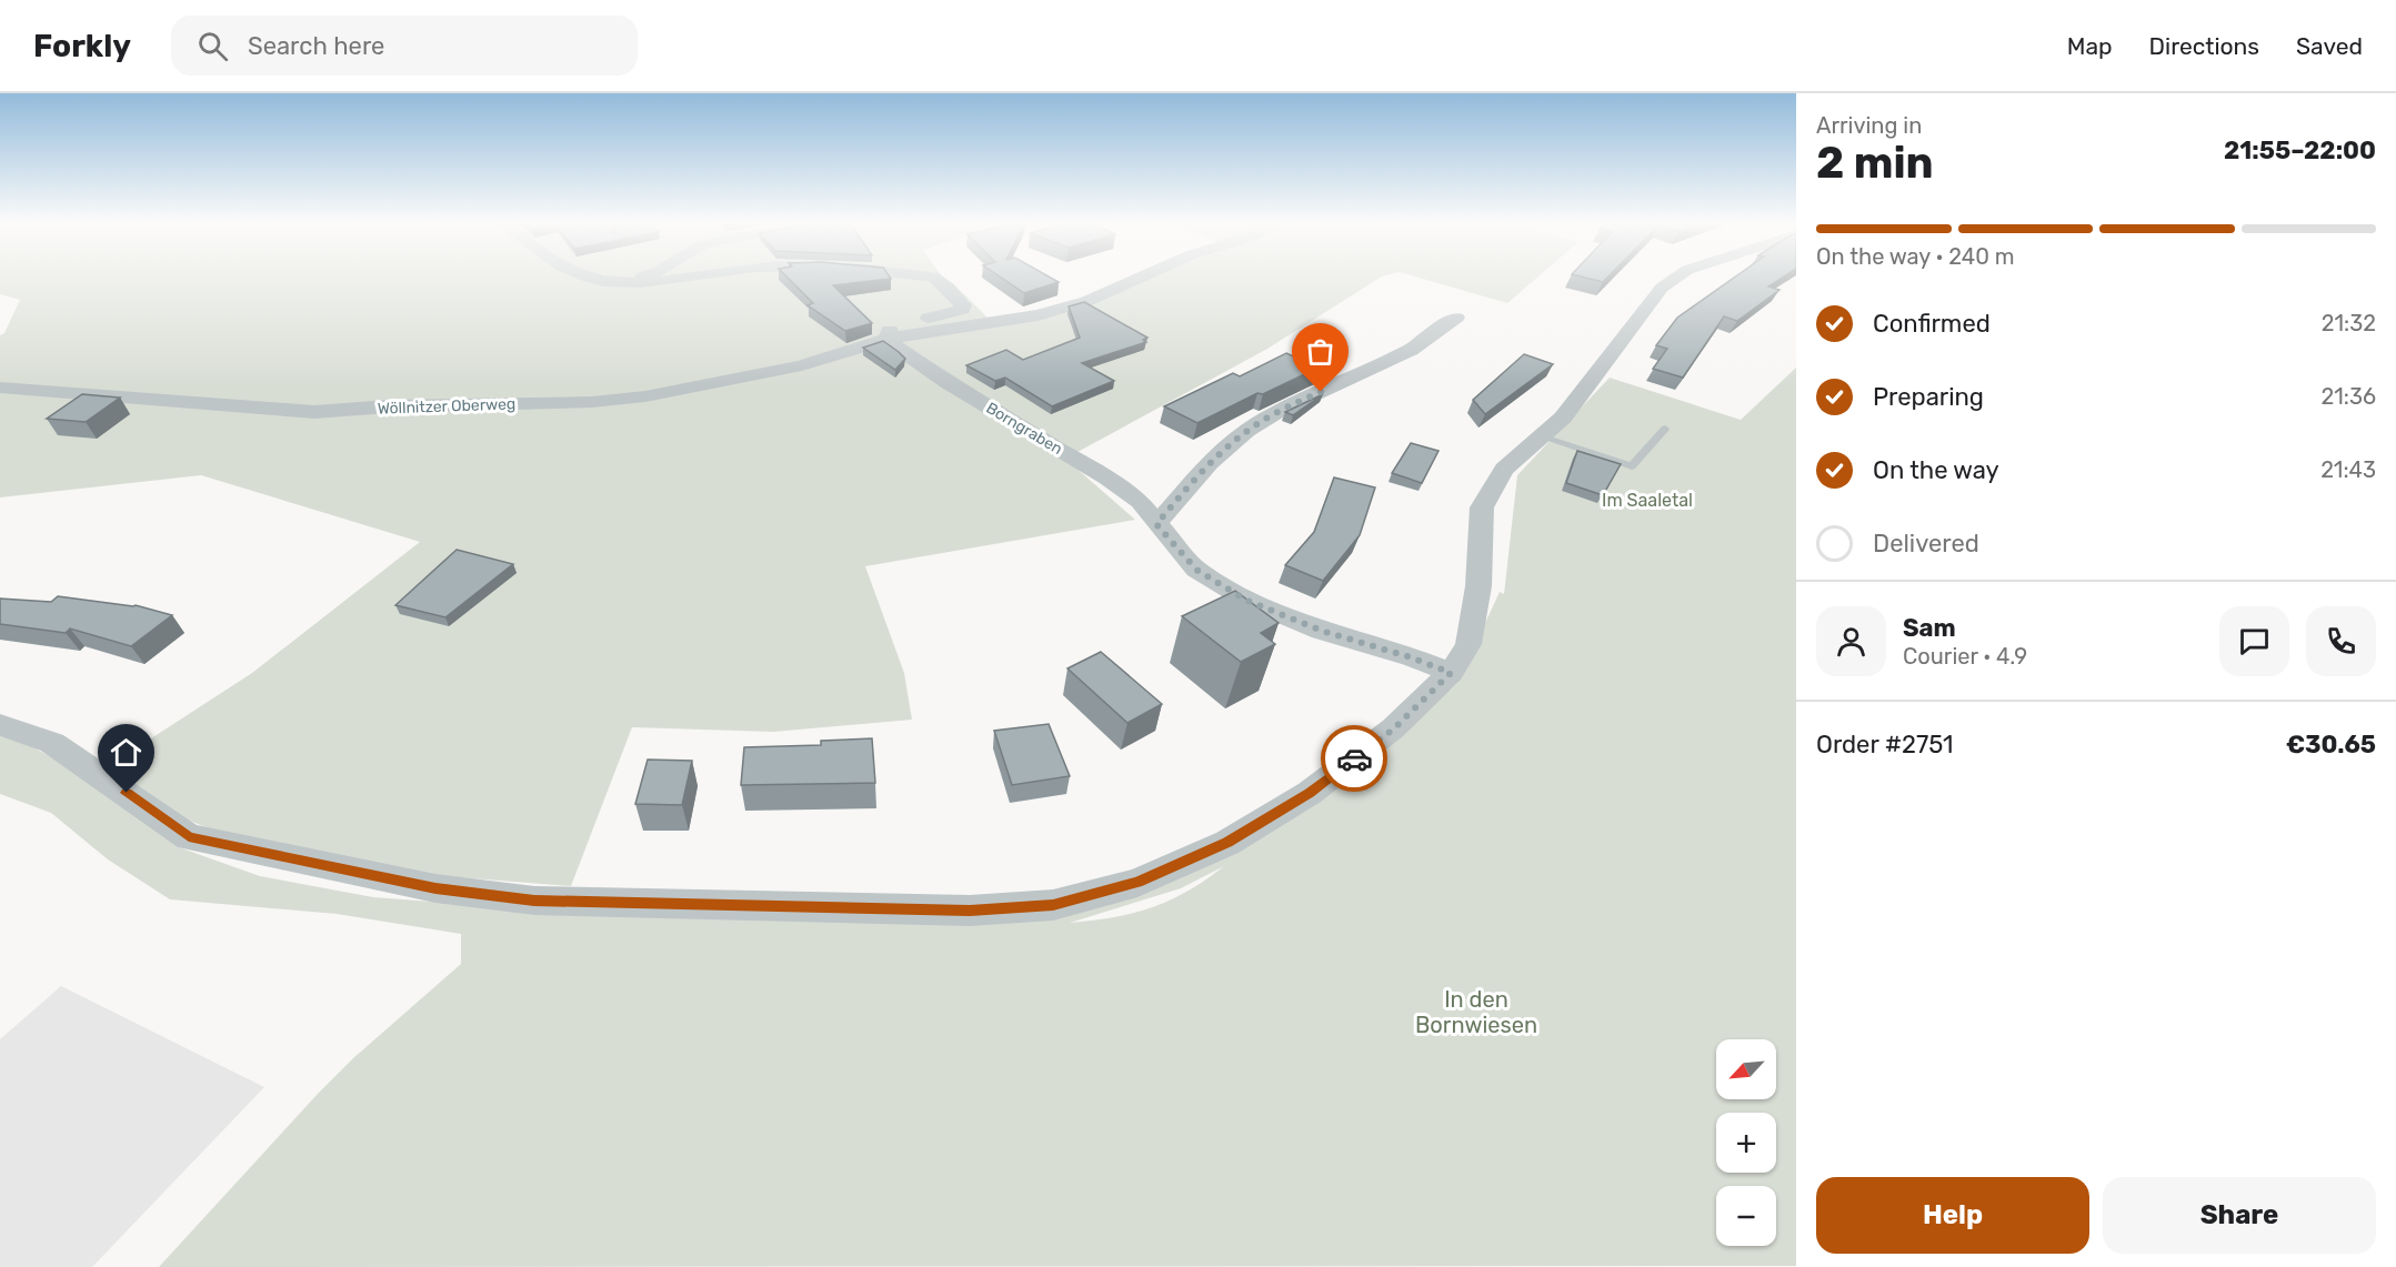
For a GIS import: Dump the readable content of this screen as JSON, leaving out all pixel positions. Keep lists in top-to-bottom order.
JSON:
{
  "streets": {
    "street": ["Wöllnitzer Oberweg", "Borngraben"]
  },
  "crossings": [
    ["Wöllnitzer Oberweg", "Borngraben"]
  ],
  "parks": ["Im Saaletal", "In den Bornwiesen"],
  "north": "bottom left",
  "page": {
    "header": "Forkly",
    "search": "Search here",
    "nav": ["Map", "Directions", "Saved"],
    "heading": ["2 min", "Arriving in", "21:55–22:00"],
    "panel": [
      "Sam",
      "Courier · 4.9",
      "Order #2751",
      "€30.65"
    ],
    "bar": "On the way · 240 m",
    "list": [
      ["Confirmed", "21:32"],
      ["Preparing", "21:36"],
      ["On the way", "21:43"],
      "Delivered"
    ],
    "map_buttons": ["+", "−"],
    "buttons": ["Help", "Share"]
  }
}
